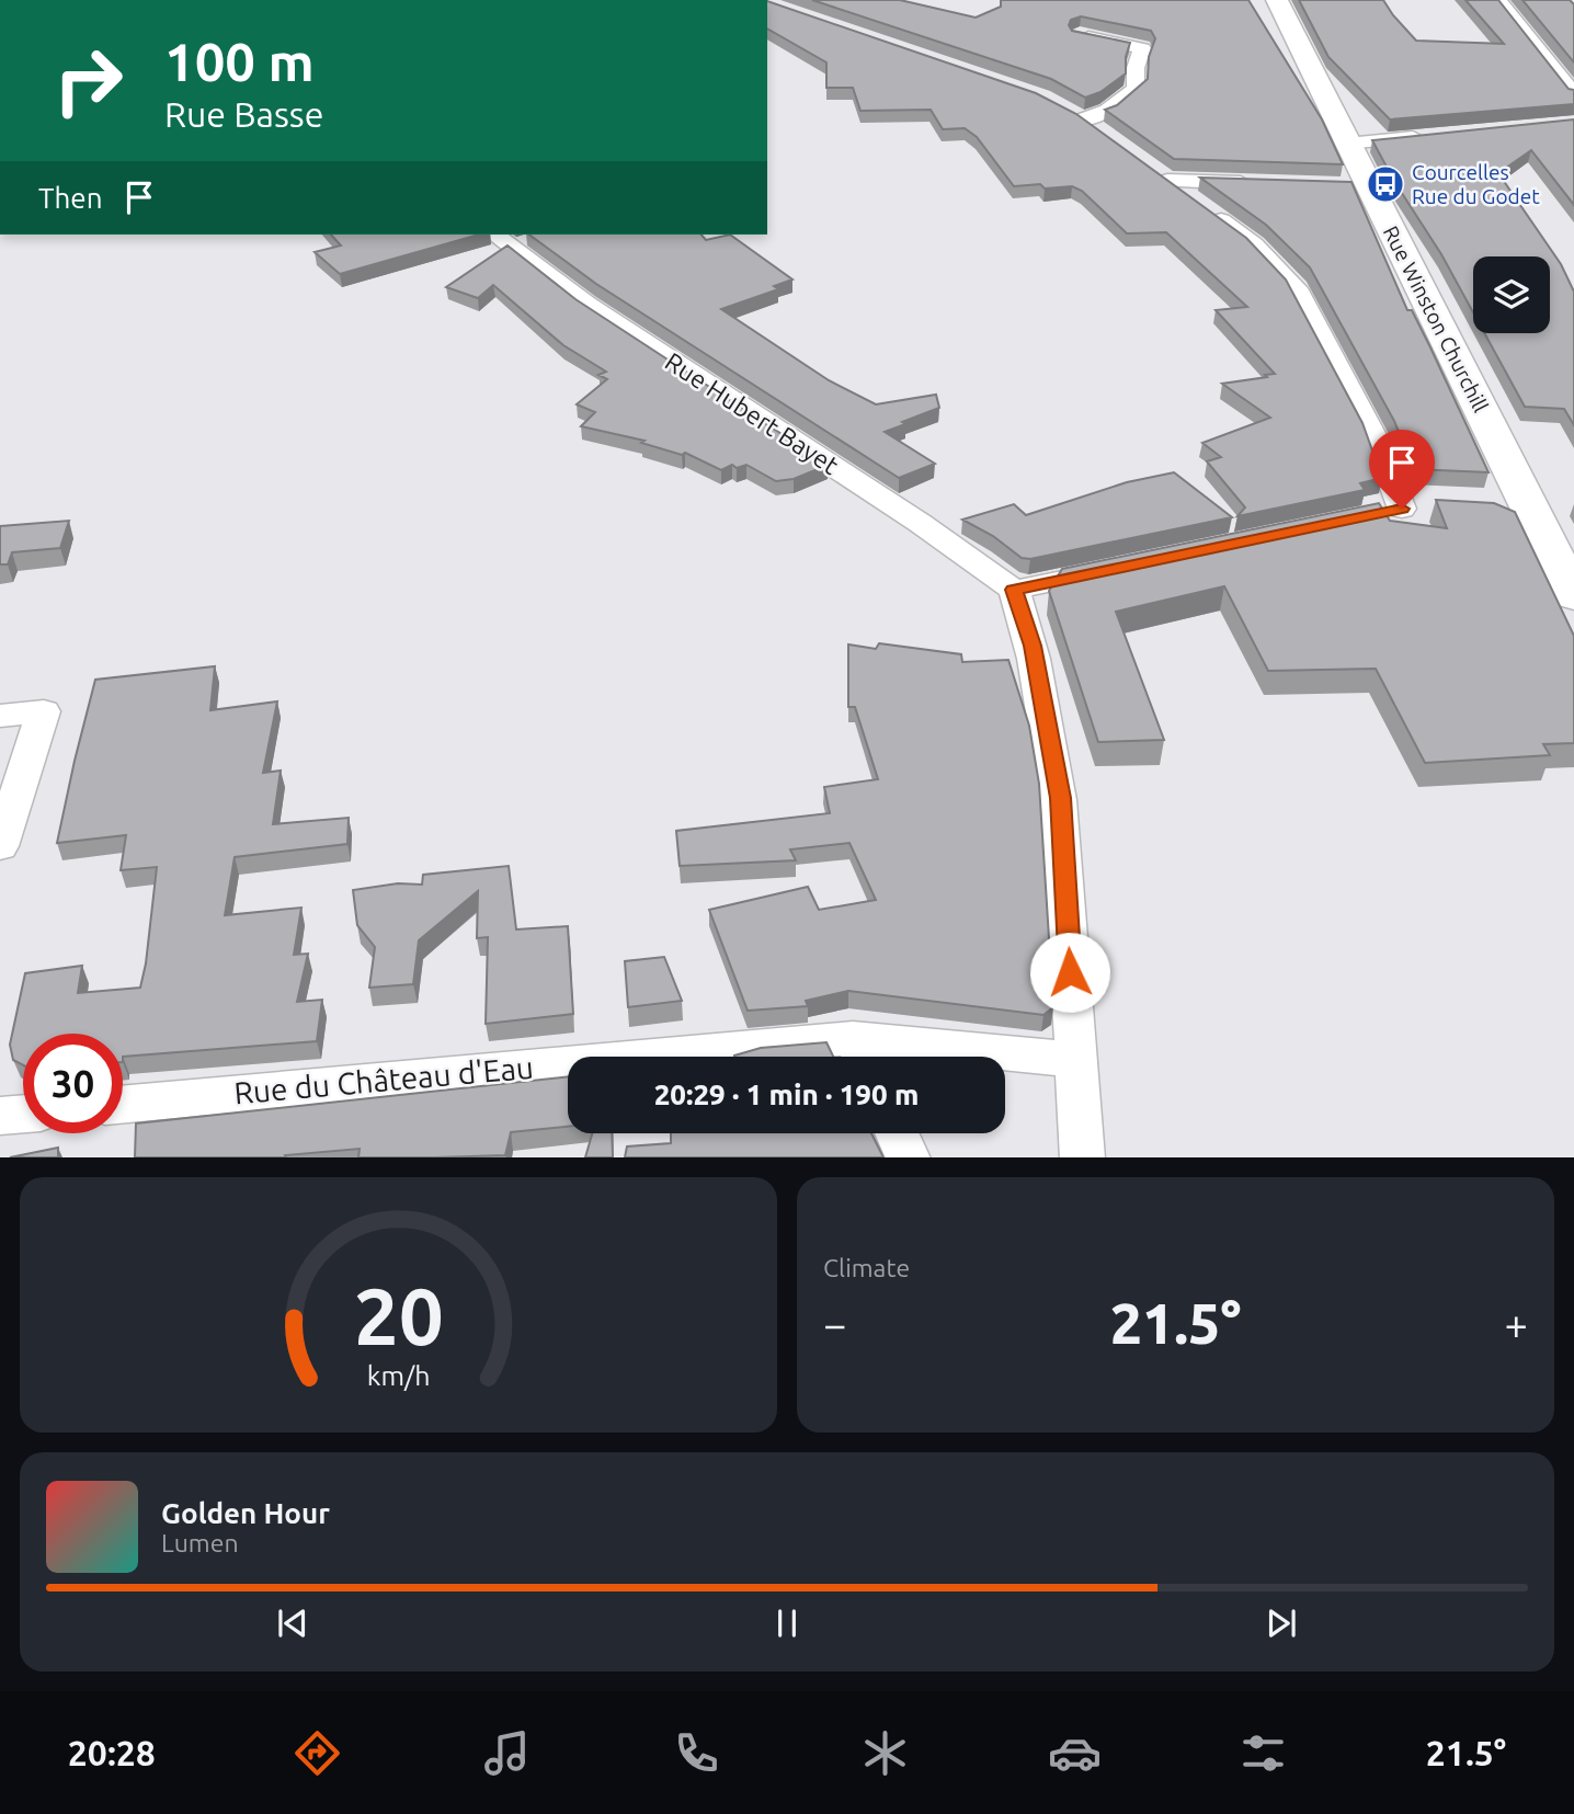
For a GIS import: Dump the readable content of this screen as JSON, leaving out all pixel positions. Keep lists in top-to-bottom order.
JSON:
{
  "streets": {
    "main road": ["Rue Winston Churchill"],
    "street": ["Rue Hubert Bayet", "Rue du Château d'Eau"]
  },
  "places": {
    "bus stop": ["Courcelles Rue du Godet"]
  },
  "page": {
    "turn": ["100 m", "Rue Basse"],
    "then": "Then",
    "limit": "30",
    "trip": "20:29 · 1 min · 190 m",
    "tile": "Climate",
    "heat": ["−", "21.5°", "+"],
    "song": ["Golden Hour", "Lumen"],
    "tabs": ["20:28", "21.5°"],
    "gauge": ["20", "km/h"]
  }
}
